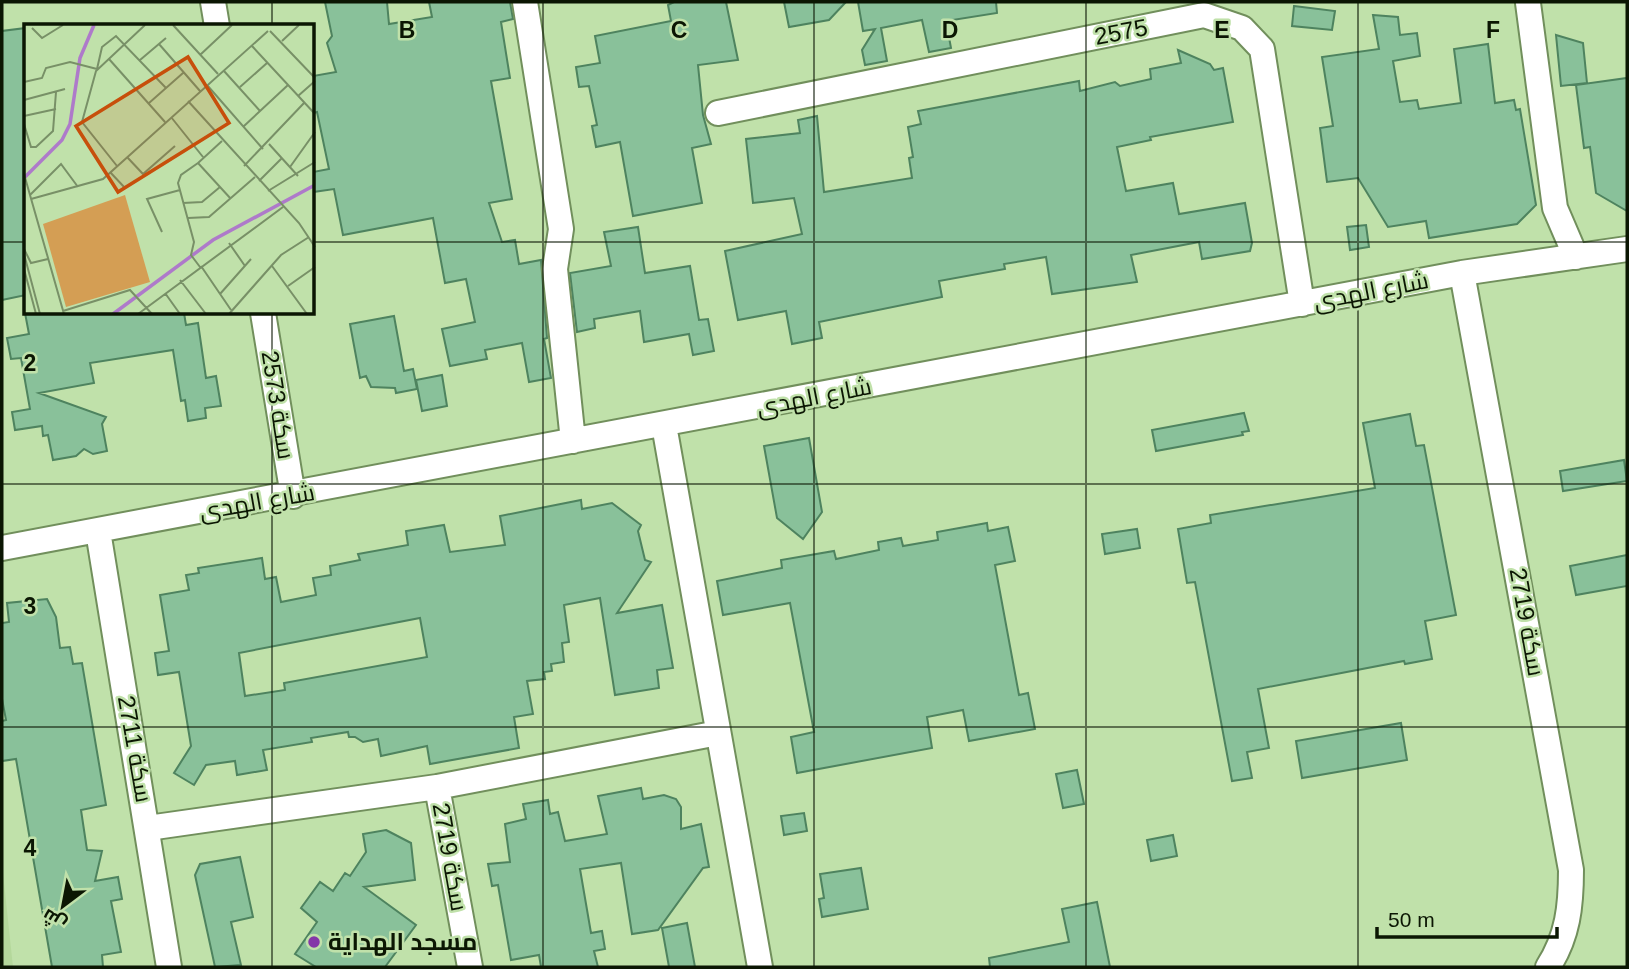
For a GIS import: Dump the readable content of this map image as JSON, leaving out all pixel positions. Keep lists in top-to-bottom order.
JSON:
{
  "streets": {
    "street": [
      "2575",
      "شارع الهدى",
      "سكة 2573",
      "سكة 2719",
      "سكة 2711"
    ]
  },
  "crossings": [
    ["2575", "شارع الهدى"],
    ["شارع الهدى", "سكة 2573"],
    ["شارع الهدى", "سكة 2719"],
    ["شارع الهدى", "سكة 2711"]
  ],
  "places": ["مسجد الهداية"],
  "scale_bar": "50 m",
  "north": "bottom left",
  "grid": {
    "columns": [
      "B",
      "C",
      "D",
      "E",
      "F"
    ],
    "rows": ["2", "3", "4"]
  }
}
